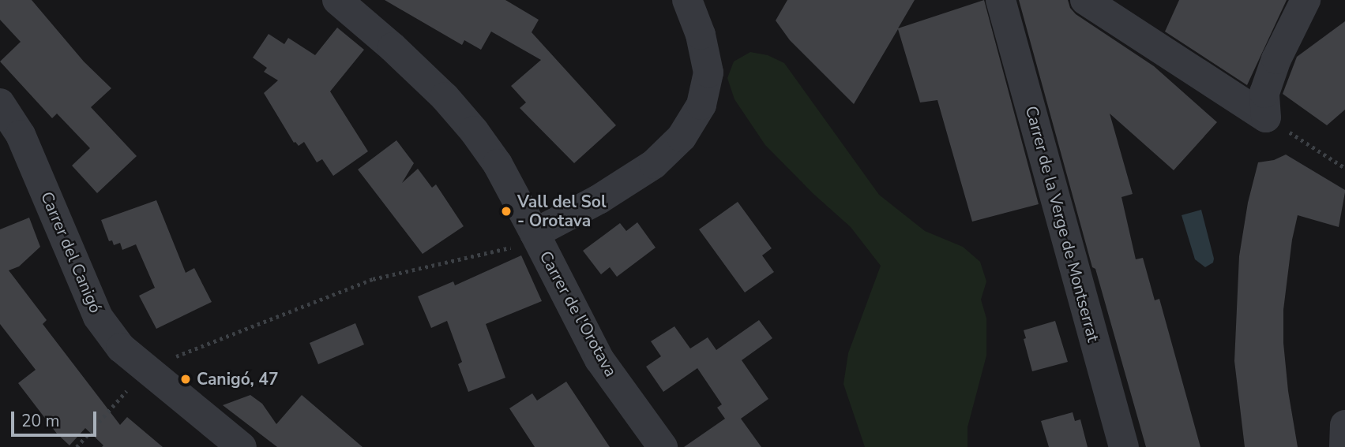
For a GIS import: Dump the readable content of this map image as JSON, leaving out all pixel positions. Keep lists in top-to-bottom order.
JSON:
{
  "streets": {
    "street": ["Carrer de la Verge de Montserrat", "Carrer del Canigó", "Carrer de l'Orotava"]
  },
  "places": ["Vall del Sol - Orotava", "Canigó, 47"],
  "scale_bar": "20 m"
}
